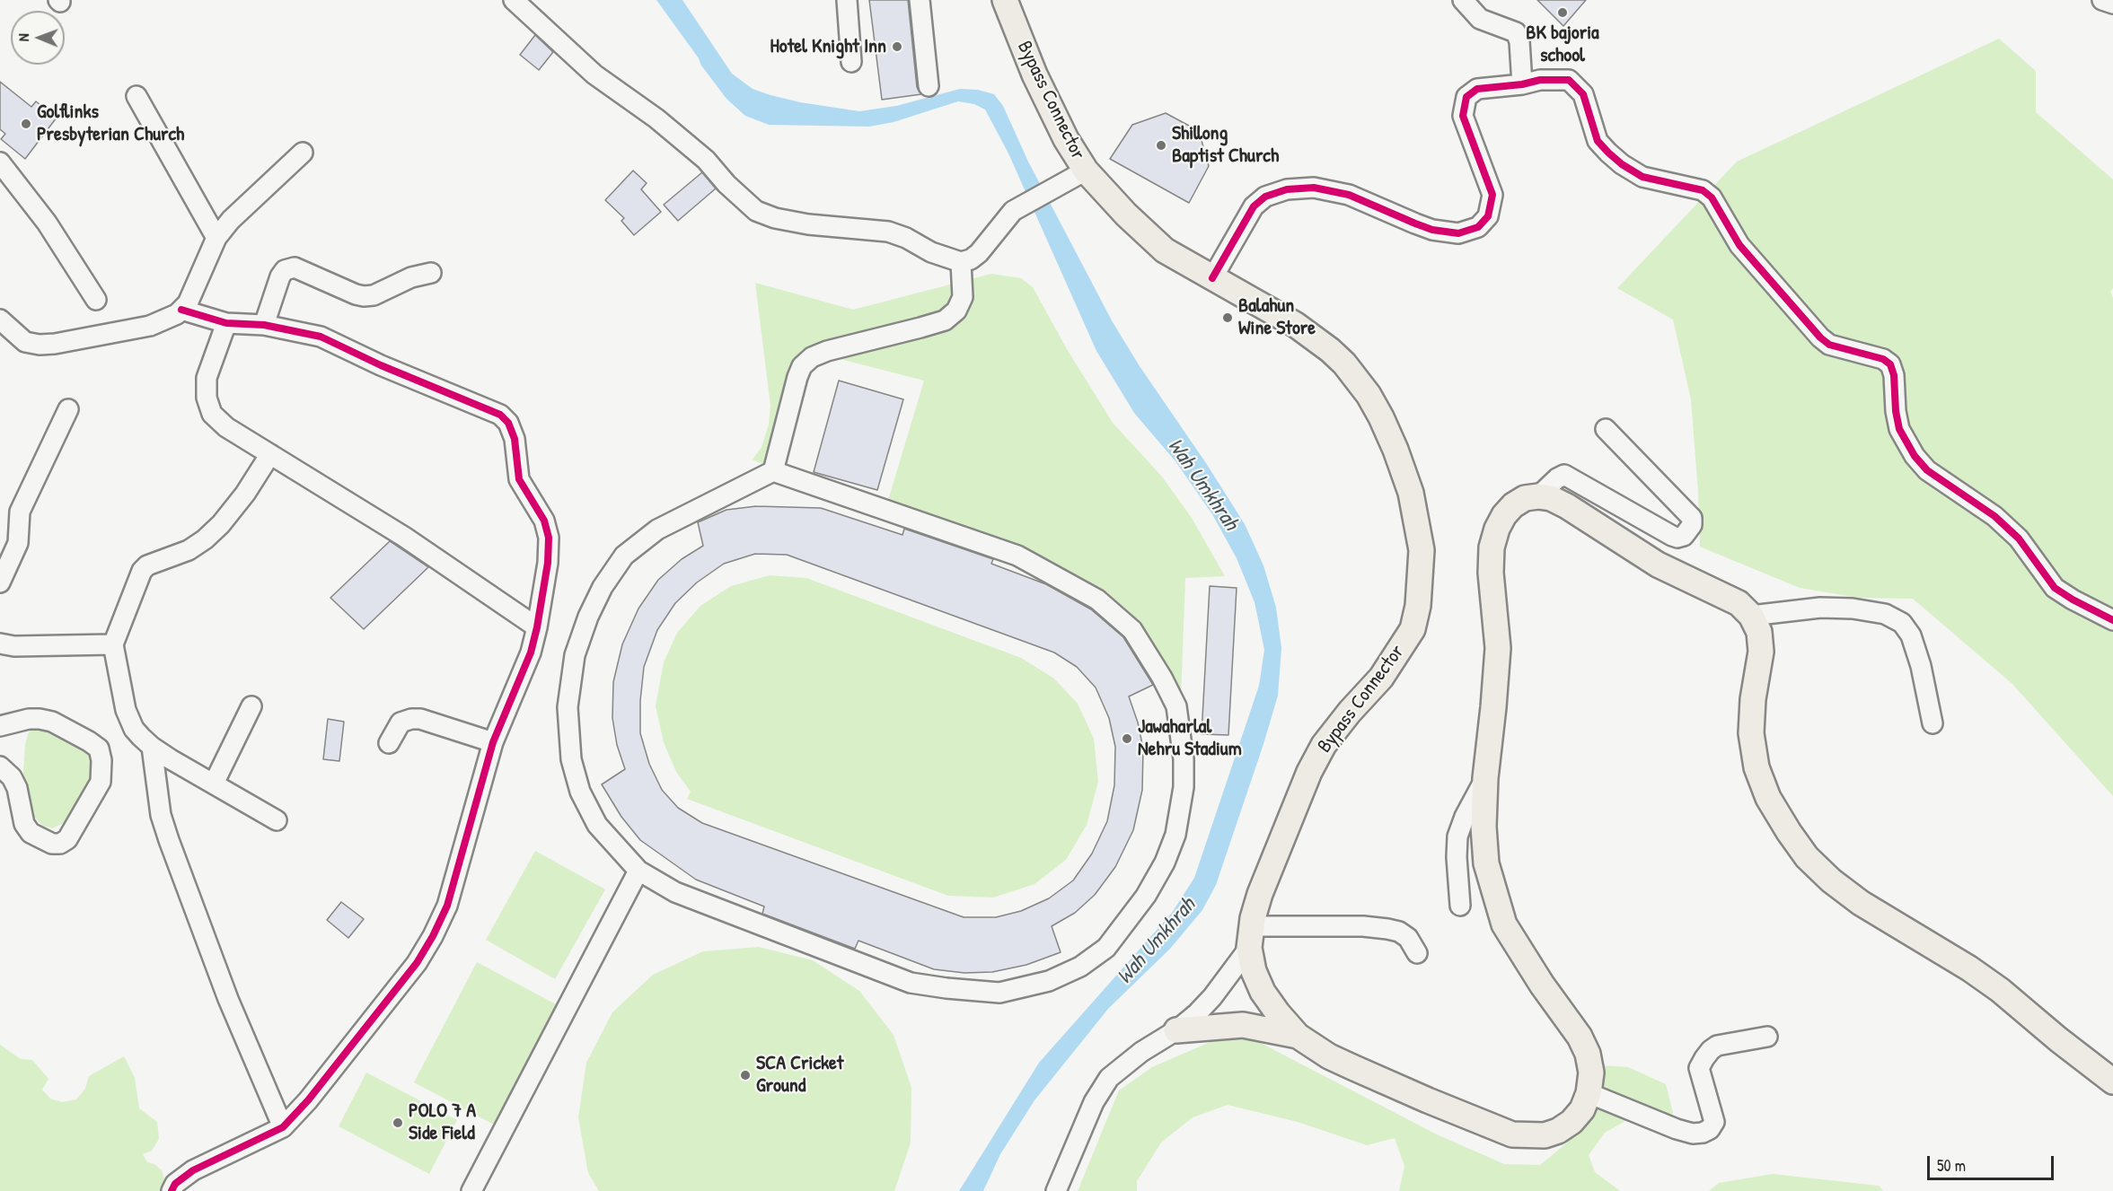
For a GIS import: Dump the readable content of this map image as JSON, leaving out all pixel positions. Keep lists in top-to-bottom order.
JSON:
{
  "streets": {
    "main road": ["Bypass Connector"]
  },
  "water": ["Wah Umkhrah"],
  "places": [
    "BK bajoria school",
    "Hotel Knight Inn",
    "Golflinks Presbyterian Church",
    "Shillong Baptist Church",
    "Balahun Wine Store",
    "Jawaharlal Nehru Stadium",
    "SCA Cricket Ground",
    "POLO 7 A Side Field"
  ],
  "scale_bar": "50 m",
  "north": "left"
}
